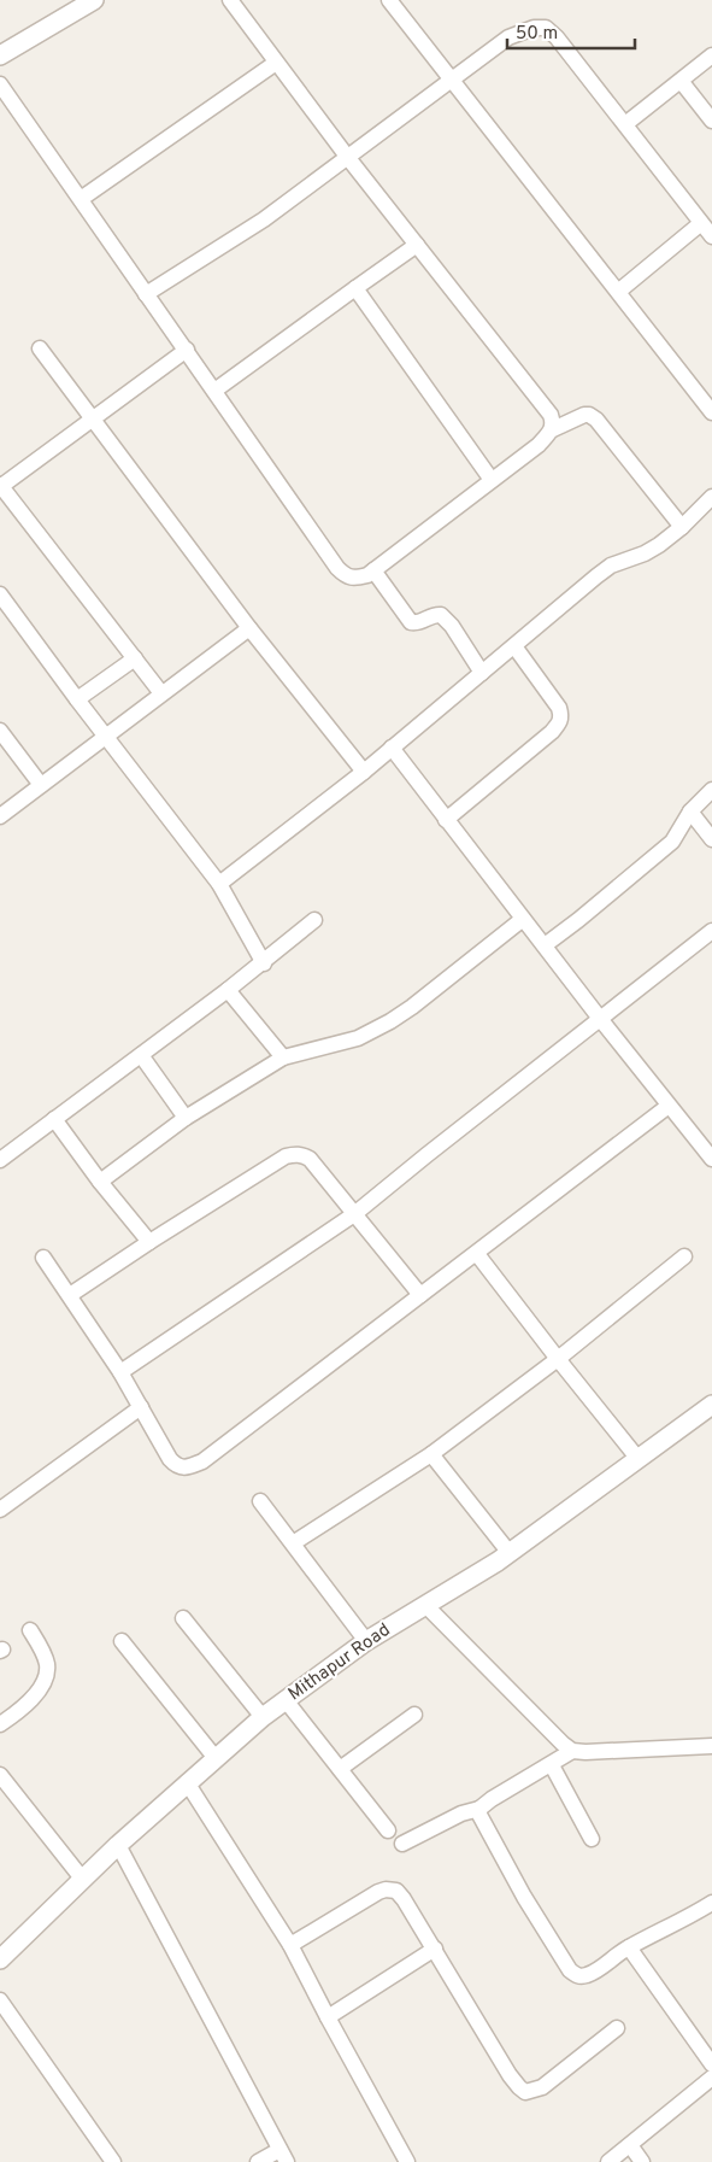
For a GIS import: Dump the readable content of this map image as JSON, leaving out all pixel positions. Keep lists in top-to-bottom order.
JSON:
{
  "streets": {
    "street": ["Mithapur Road"]
  },
  "scale_bar": "50 m"
}
